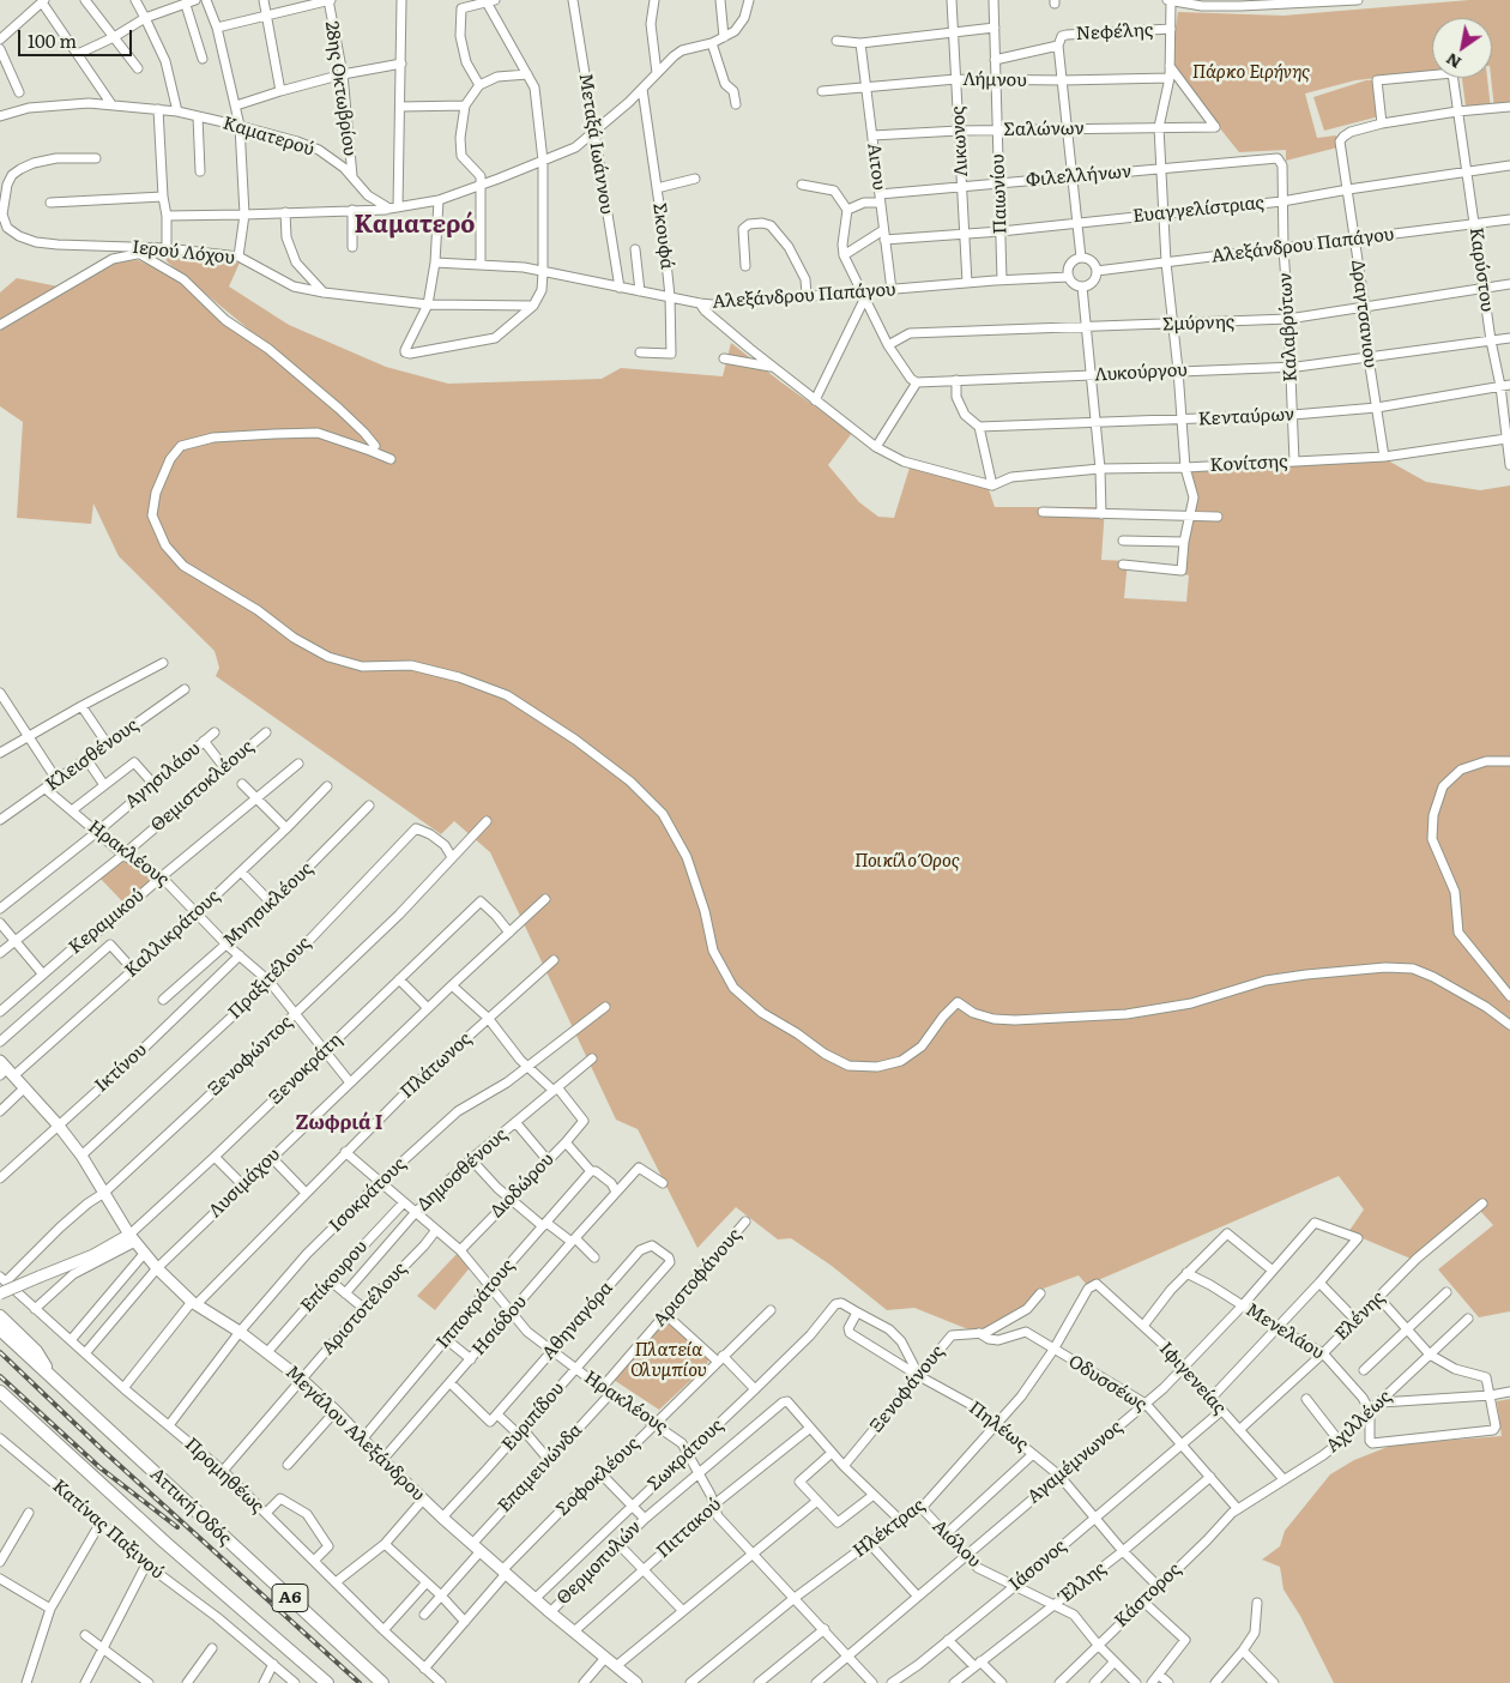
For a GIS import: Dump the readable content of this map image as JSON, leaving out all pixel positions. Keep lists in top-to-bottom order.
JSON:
{
  "streets": {
    "highway": ["Αττική Οδός", "Α6"],
    "main road": ["Μεγάλου Αλεξάνδρου"],
    "street": [
      "Νεφέλης",
      "Λήμνου",
      "28ης Οκτωβρίου",
      "Σαλώνων",
      "Καματερού",
      "Λικωνος",
      "Μεταξά Ιωάννου",
      "Αιτου",
      "Φιλελλήνων",
      "Παιωνίου",
      "Ευαγγελίστριας",
      "Σκουφά",
      "Αλεξάνδρου Παπάγου",
      "Ιερού Λόχου",
      "Καρύστου",
      "Δραγτσανιου",
      "Σμύρνης",
      "Καλαβρύτων",
      "Λυκούργου",
      "Κενταύρων",
      "Κονίτσης",
      "Κλεισθένους",
      "Αγησιλάου",
      "Θεμιστοκλέους",
      "Ηρακλέους",
      "Μνησικλέους",
      "Κεραμικού",
      "Καλλικράτους",
      "Πραξιτέλους",
      "Ξενοφώντος",
      "Πλάτωνος",
      "Ικτίνου",
      "Ξενοκράτη",
      "Δημοσθένους",
      "Λυσιμάχου",
      "Διοδώρου",
      "Ισοκράτους",
      "Επίκουρου",
      "Αριστοφάνους",
      "Ιπποκράτους",
      "Αριστοτέλους",
      "Ελένης",
      "Αθηναγόρα",
      "Ησιόδου",
      "Μενελάου",
      "Ιφιγενείας",
      "Οδυσσέως",
      "Ξενοφάνους",
      "Ευριπίδου",
      "Αχιλλέως",
      "Πηλέως",
      "Σωκράτους",
      "Αγαμέμνωνος",
      "Επαμεινώνδα",
      "Προμηθέως",
      "Σοφοκλέους",
      "Πιττακού",
      "Ηλέκτρας",
      "Κατίνας Παξινού",
      "Αιόλου",
      "Θερμοπυλών",
      "Ιάσονος",
      "Έλλης",
      "Κάστορος"
    ]
  },
  "crossings": [
    ["Νεφέλης", "Παιωνίου"],
    ["Λήμνου", "Λικωνος"],
    ["Λήμνου", "Αιτου"],
    ["Λήμνου", "Παιωνίου"],
    ["28ης Οκτωβρίου", "Καματερού"],
    ["Σαλώνων", "Λικωνος"],
    ["Σαλώνων", "Αιτου"],
    ["Σαλώνων", "Παιωνίου"],
    ["Λικωνος", "Φιλελλήνων"],
    ["Λικωνος", "Ευαγγελίστριας"],
    ["Λικωνος", "Αλεξάνδρου Παπάγου"],
    ["Μεταξά Ιωάννου", "Αλεξάνδρου Παπάγου"],
    ["Αιτου", "Φιλελλήνων"],
    ["Αιτου", "Ευαγγελίστριας"],
    ["Αιτου", "Αλεξάνδρου Παπάγου"],
    ["Φιλελλήνων", "Παιωνίου"],
    ["Φιλελλήνων", "Καλαβρύτων"],
    ["Παιωνίου", "Ευαγγελίστριας"],
    ["Παιωνίου", "Αλεξάνδρου Παπάγου"],
    ["Ευαγγελίστριας", "Καρύστου"],
    ["Ευαγγελίστριας", "Δραγτσανιου"],
    ["Ευαγγελίστριας", "Καλαβρύτων"],
    ["Σκουφά", "Αλεξάνδρου Παπάγου"],
    ["Αλεξάνδρου Παπάγου", "Καρύστου"],
    ["Αλεξάνδρου Παπάγου", "Δραγτσανιου"],
    ["Αλεξάνδρου Παπάγου", "Καλαβρύτων"],
    ["Καρύστου", "Δραγτσανιου"],
    ["Καρύστου", "Σμύρνης"],
    ["Καρύστου", "Λυκούργου"],
    ["Καρύστου", "Κενταύρων"],
    ["Καρύστου", "Κονίτσης"],
    ["Δραγτσανιου", "Σμύρνης"],
    ["Δραγτσανιου", "Λυκούργου"],
    ["Δραγτσανιου", "Κενταύρων"],
    ["Δραγτσανιου", "Κονίτσης"],
    ["Σμύρνης", "Καλαβρύτων"],
    ["Καλαβρύτων", "Λυκούργου"],
    ["Καλαβρύτων", "Κενταύρων"],
    ["Καλαβρύτων", "Κονίτσης"],
    ["Κλεισθένους", "Ηρακλέους"],
    ["Αγησιλάου", "Ηρακλέους"],
    ["Θεμιστοκλέους", "Ηρακλέους"],
    ["Ηρακλέους", "Μνησικλέους"],
    ["Ηρακλέους", "Κεραμικού"],
    ["Ηρακλέους", "Καλλικράτους"],
    ["Ηρακλέους", "Πραξιτέλους"],
    ["Ηρακλέους", "Ξενοφώντος"],
    ["Ηρακλέους", "Πλάτωνος"],
    ["Ηρακλέους", "Ικτίνου"],
    ["Ηρακλέους", "Ξενοκράτη"],
    ["Ηρακλέους", "Δημοσθένους"],
    ["Ηρακλέους", "Λυσιμάχου"],
    ["Ηρακλέους", "Διοδώρου"],
    ["Ηρακλέους", "Ισοκράτους"],
    ["Ηρακλέους", "Επίκουρου"],
    ["Ηρακλέους", "Αριστοφάνους"],
    ["Ηρακλέους", "Ιπποκράτους"],
    ["Ηρακλέους", "Αριστοτέλους"],
    ["Ηρακλέους", "Αθηναγόρα"],
    ["Ηρακλέους", "Ησιόδου"],
    ["Ηρακλέους", "Ευριπίδου"],
    ["Ηρακλέους", "Σωκράτους"],
    ["Ηρακλέους", "Αγαμέμνωνος"],
    ["Ηρακλέους", "Επαμεινώνδα"],
    ["Ηρακλέους", "Σοφοκλέους"],
    ["Ηρακλέους", "Πιττακού"],
    ["Ηρακλέους", "Ηλέκτρας"],
    ["Ηρακλέους", "Θερμοπυλών"],
    ["Καλλικράτους", "Μεγάλου Αλεξάνδρου"],
    ["Πραξιτέλους", "Ξενοφώντος"],
    ["Πραξιτέλους", "Μεγάλου Αλεξάνδρου"],
    ["Ξενοφώντος", "Μεγάλου Αλεξάνδρου"],
    ["Ξενοφώντος", "Προμηθέως"],
    ["Πλάτωνος", "Μεγάλου Αλεξάνδρου"],
    ["Πλάτωνος", "Προμηθέως"],
    ["Ικτίνου", "Μεγάλου Αλεξάνδρου"],
    ["Ξενοκράτη", "Λυσιμάχου"],
    ["Ξενοκράτη", "Μεγάλου Αλεξάνδρου"],
    ["Ξενοκράτη", "Προμηθέως"],
    ["Δημοσθένους", "Διοδώρου"],
    ["Λυσιμάχου", "Μεγάλου Αλεξάνδρου"],
    ["Λυσιμάχου", "Προμηθέως"],
    ["Ισοκράτους", "Μεγάλου Αλεξάνδρου"],
    ["Ισοκράτους", "Προμηθέως"],
    ["Επίκουρου", "Μεγάλου Αλεξάνδρου"],
    ["Ιπποκράτους", "Μεγάλου Αλεξάνδρου"],
    ["Αριστοτέλους", "Μεγάλου Αλεξάνδρου"],
    ["Αριστοτέλους", "Προμηθέως"],
    ["Ελένης", "Μενελάου"],
    ["Ελένης", "Ιφιγενείας"],
    ["Αθηναγόρα", "Ησιόδου"],
    ["Αθηναγόρα", "Ευριπίδου"],
    ["Ησιόδου", "Μεγάλου Αλεξάνδρου"],
    ["Μενελάου", "Αχιλλέως"],
    ["Μενελάου", "Αγαμέμνωνος"],
    ["Ιφιγενείας", "Αχιλλέως"],
    ["Ιφιγενείας", "Αγαμέμνωνος"],
    ["Ιφιγενείας", "Ηλέκτρας"],
    ["Ιφιγενείας", "Ιάσονος"],
    ["Οδυσσέως", "Ξενοφάνους"],
    ["Οδυσσέως", "Αχιλλέως"],
    ["Οδυσσέως", "Αγαμέμνωνος"],
    ["Οδυσσέως", "Ηλέκτρας"],
    ["Οδυσσέως", "Ιάσονος"],
    ["Οδυσσέως", "Έλλης"],
    ["Οδυσσέως", "Κάστορος"],
    ["Ξενοφάνους", "Πηλέως"],
    ["Ευριπίδου", "Μεγάλου Αλεξάνδρου"],
    ["Αχιλλέως", "Κάστορος"],
    ["Πηλέως", "Σωκράτους"],
    ["Πηλέως", "Αγαμέμνωνος"],
    ["Πηλέως", "Ηλέκτρας"],
    ["Πηλέως", "Ιάσονος"],
    ["Πηλέως", "Έλλης"],
    ["Πηλέως", "Κάστορος"],
    ["Μεγάλου Αλεξάνδρου", "Σωκράτους"],
    ["Μεγάλου Αλεξάνδρου", "Επαμεινώνδα"],
    ["Μεγάλου Αλεξάνδρου", "Σοφοκλέους"],
    ["Μεγάλου Αλεξάνδρου", "Πιττακού"],
    ["Μεγάλου Αλεξάνδρου", "Θερμοπυλών"],
    ["Αγαμέμνωνος", "Αιόλου"],
    ["Προμηθέως", "Σοφοκλέους"],
    ["Πιττακού", "Θερμοπυλών"],
    ["Ηλέκτρας", "Αιόλου"],
    ["Αιόλου", "Ιάσονος"],
    ["Αιόλου", "Έλλης"],
    ["Αιόλου", "Κάστορος"]
  ],
  "districts": ["Καματερό", "Ζωφριά Ι"],
  "parks": ["Πάρκο Ειρήνης", "Ποικίλο Όρος", "Πλατεία Ολυμπίου"],
  "scale_bar": "100 m",
  "north": "bottom left"
}
